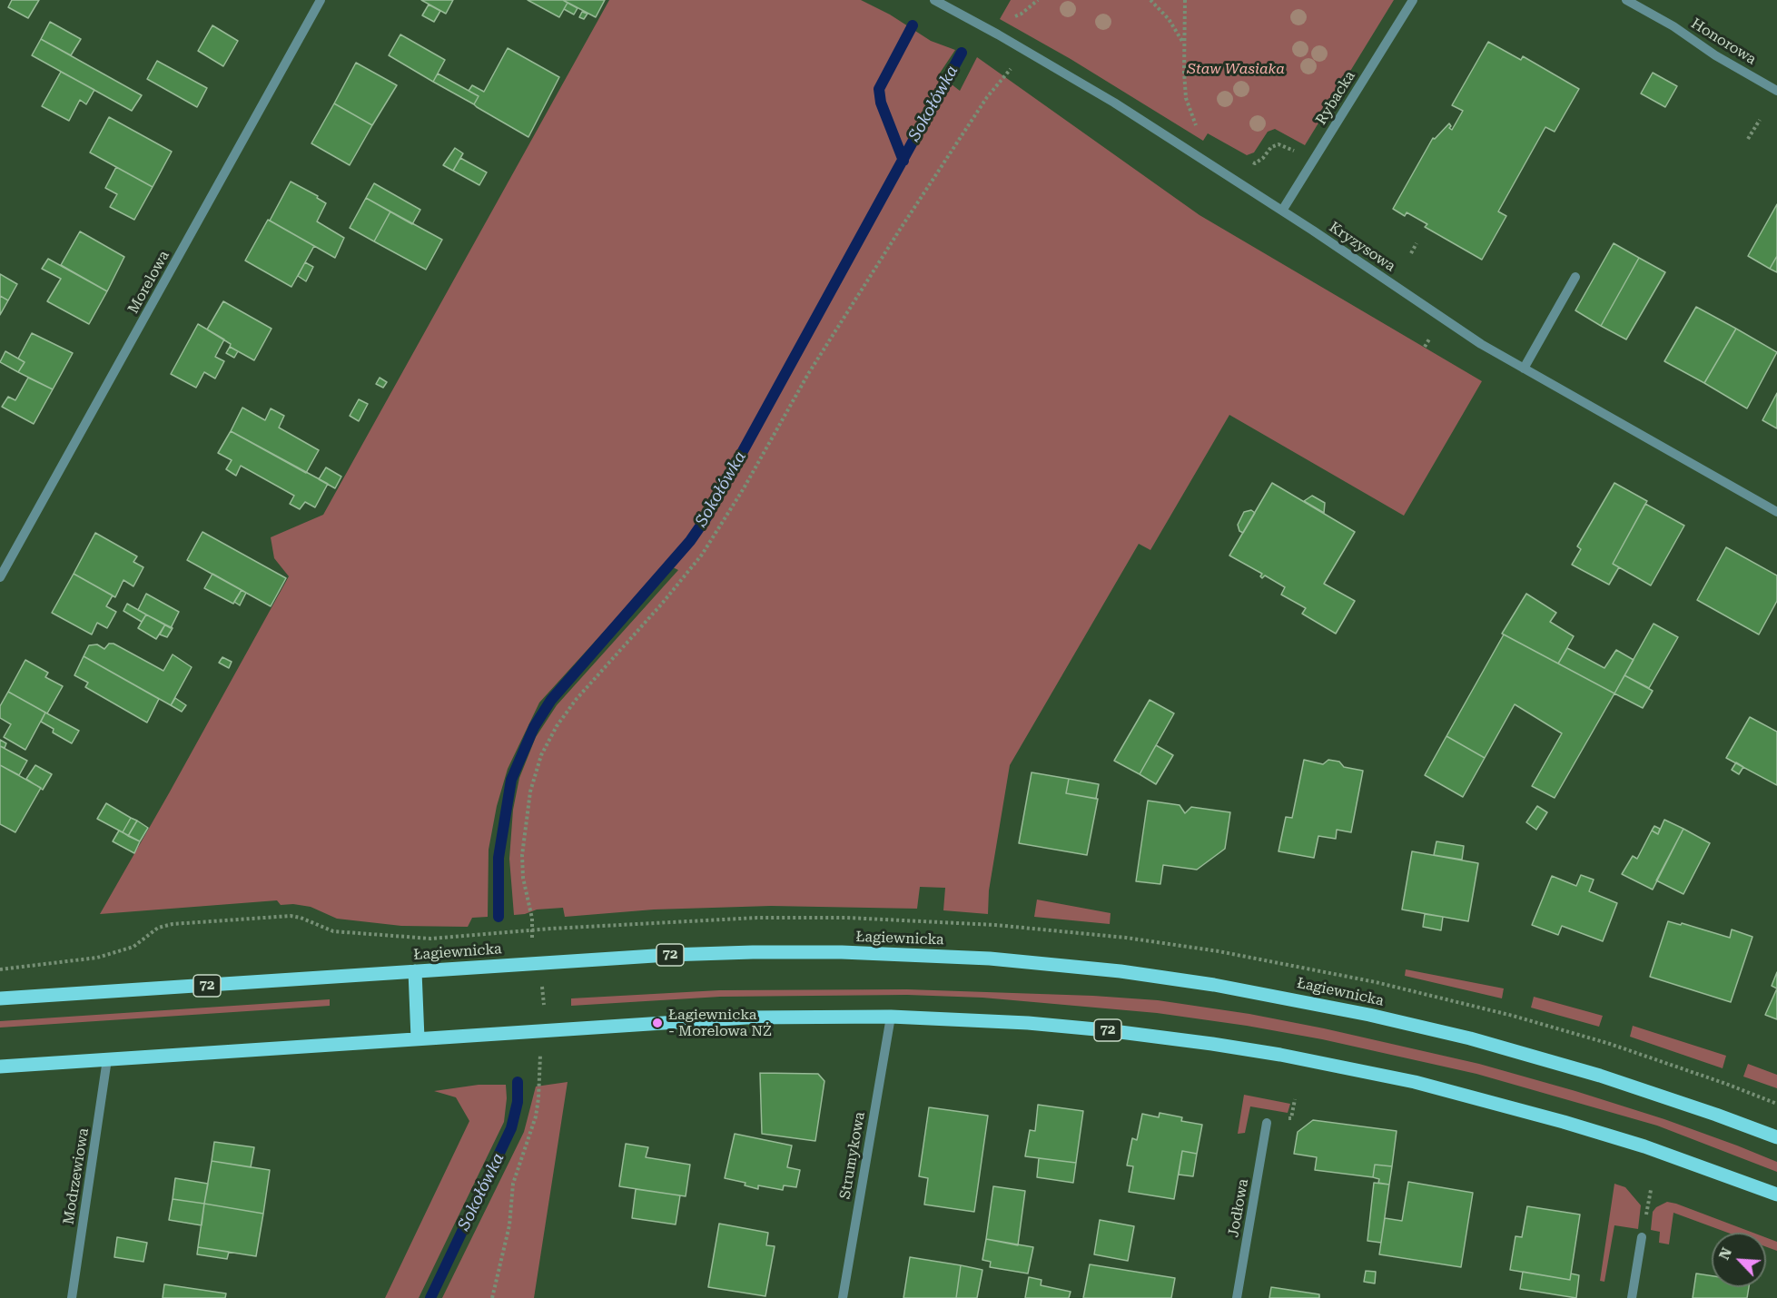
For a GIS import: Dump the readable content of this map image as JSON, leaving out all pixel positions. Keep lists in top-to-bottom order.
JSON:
{
  "streets": {
    "main road": ["Łagiewnicka", "72"],
    "street": [
      "Honorowa",
      "Rybacka",
      "Kryzysowa",
      "Morelowa",
      "Strumykowa",
      "Modrzewiowa",
      "Jodłowa"
    ]
  },
  "crossings": [
    ["Rybacka", "Kryzysowa"],
    ["72", "Strumykowa"],
    ["72", "Modrzewiowa"]
  ],
  "water": ["Sokołówka"],
  "parks": ["Staw Wasiaka"],
  "places": ["Łagiewnicka - Morelowa NŻ"],
  "north": "top left"
}
